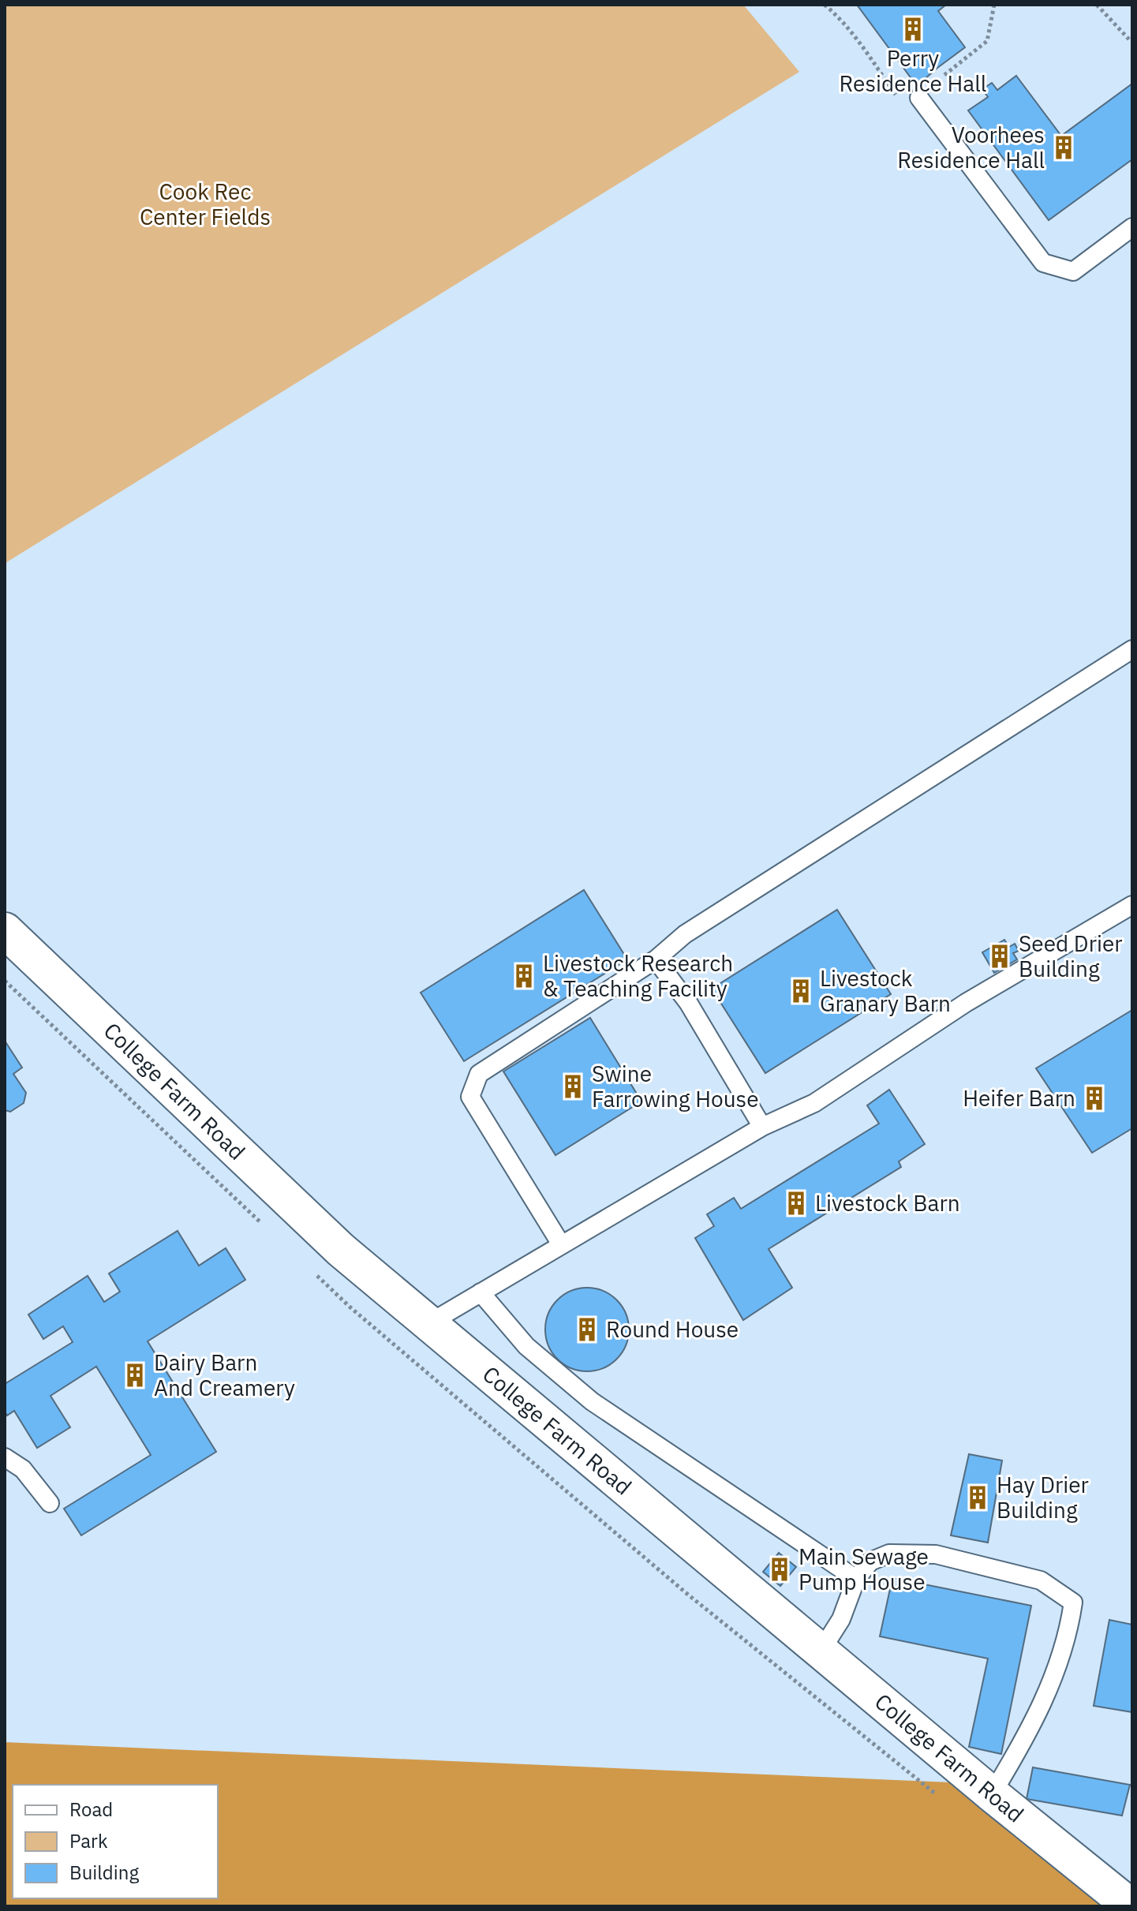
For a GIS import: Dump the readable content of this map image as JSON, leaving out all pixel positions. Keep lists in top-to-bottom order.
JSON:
{
  "streets": {
    "street": ["College Farm Road"]
  },
  "parks": ["Cook Rec Center Fields"],
  "places": {
    "building": [
      "Perry Residence Hall",
      "Voorhees Residence Hall",
      "Seed Drier Building",
      "Livestock Research & Teaching Facility",
      "Livestock Granary Barn",
      "Swine Farrowing House",
      "Heifer Barn",
      "Livestock Barn",
      "Round House",
      "Dairy Barn And Creamery",
      "Hay Drier Building",
      "Main Sewage Pump House"
    ]
  },
  "legend": ["Road", "Park", "Building"]
}
